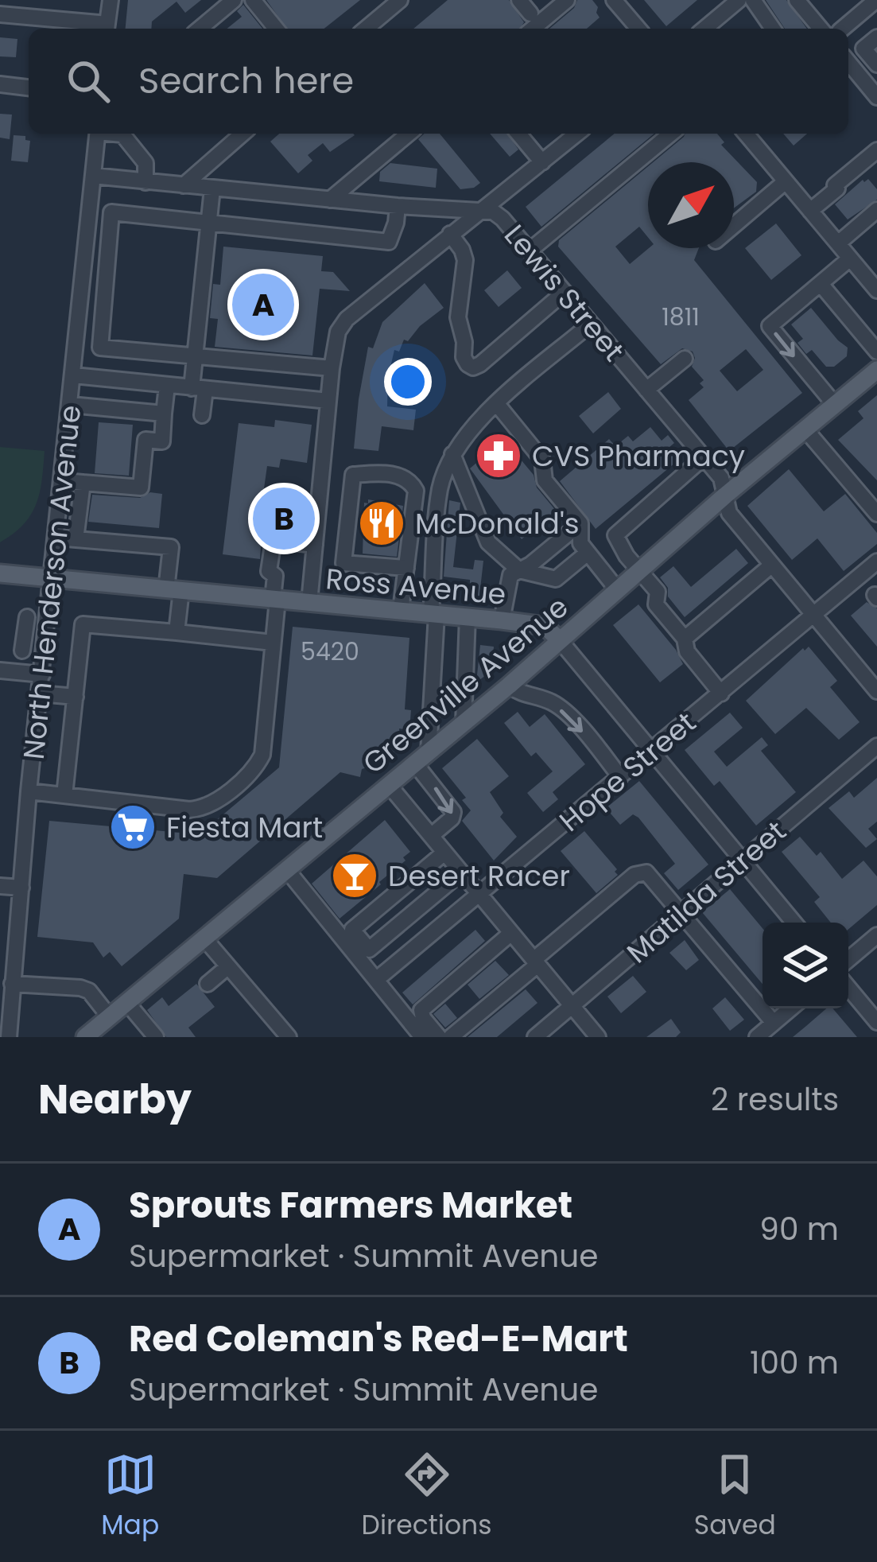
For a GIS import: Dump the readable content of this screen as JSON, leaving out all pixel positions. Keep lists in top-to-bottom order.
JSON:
{
  "streets": {
    "main road": ["Ross Avenue", "Greenville Avenue"],
    "street": [
      "Lewis Street",
      "North Henderson Avenue",
      "Hope Street",
      "Matilda Street"
    ]
  },
  "crossings": [
    ["Lewis Street", "North Henderson Avenue"],
    ["Lewis Street", "Greenville Avenue"],
    ["Lewis Street", "Hope Street"],
    ["North Henderson Avenue", "Ross Avenue"],
    ["Ross Avenue", "Greenville Avenue"],
    ["Ross Avenue", "Hope Street"],
    ["Ross Avenue", "Matilda Street"]
  ],
  "places": {
    "pharmacy": ["CVS Pharmacy"],
    "restaurant": ["McDonald's"],
    "supermarket": ["Fiesta Mart"],
    "bar": ["Desert Racer"]
  },
  "house_numbers": ["1811", "5420"],
  "north": "top right",
  "page": {
    "search": "Search here",
    "pins": ["A", "B"],
    "heading": ["Nearby", "2 results"],
    "list": [
      {
        "mark": "A",
        "name": "Sprouts Farmers Market",
        "note": "Supermarket · Summit Avenue",
        "value": "90 m"
      },
      {
        "mark": "B",
        "name": "Red Coleman's Red-E-Mart",
        "note": "Supermarket · Summit Avenue",
        "value": "100 m"
      }
    ],
    "nav": ["Map", "Directions", "Saved"]
  }
}
